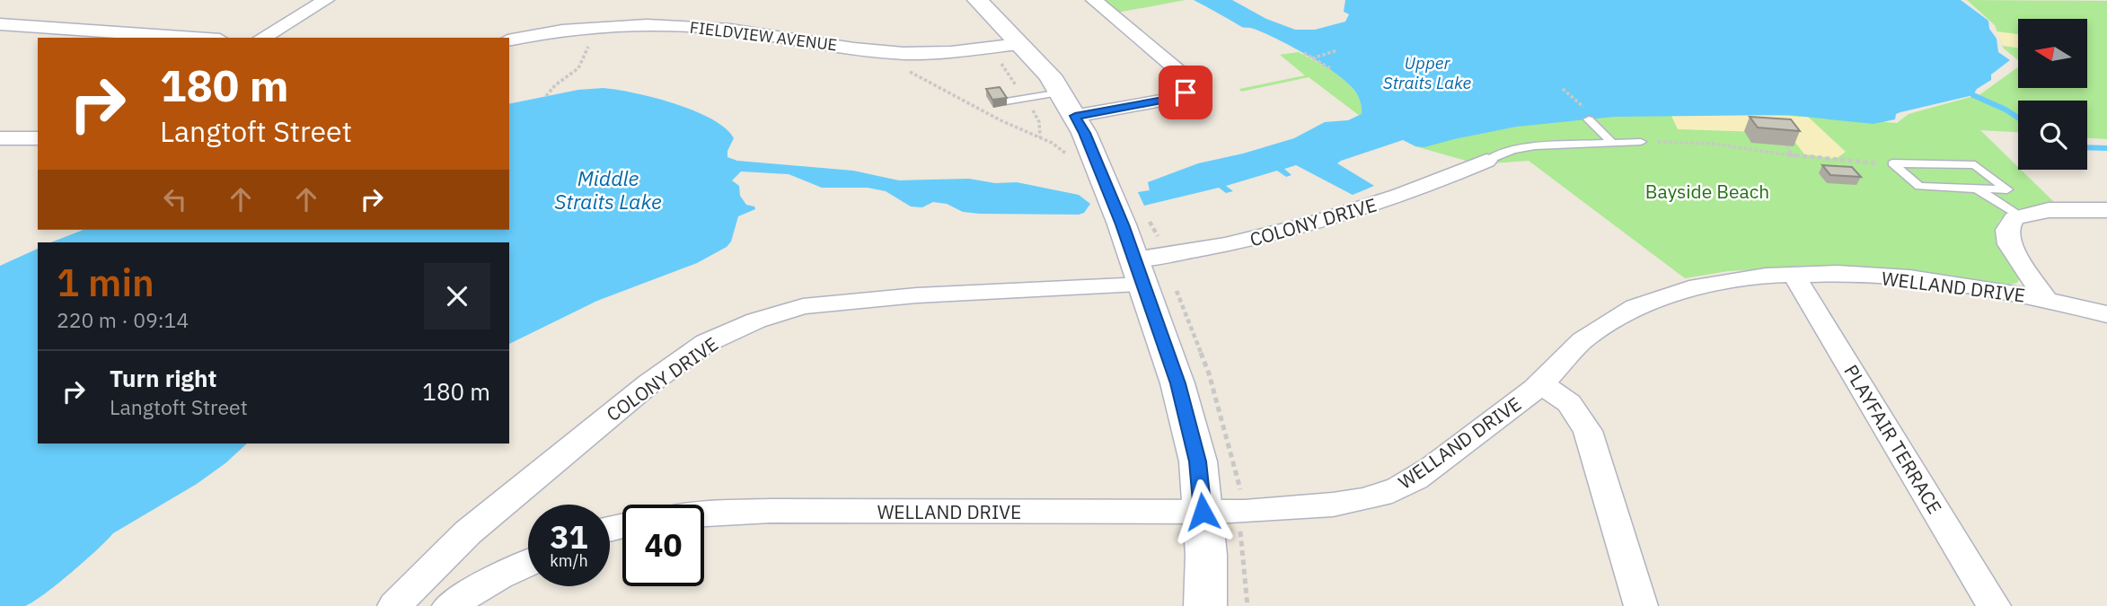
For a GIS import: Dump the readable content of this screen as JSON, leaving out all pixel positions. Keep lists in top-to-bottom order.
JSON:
{
  "streets": {
    "street": [
      "FIELDVIEW AVENUE",
      "COLONY DRIVE",
      "WELLAND DRIVE",
      "PLAYFAIR TERRACE"
    ]
  },
  "crossings": [
    ["WELLAND DRIVE", "PLAYFAIR TERRACE"]
  ],
  "water": ["Upper Straits Lake", "Middle Straits Lake"],
  "parks": ["Bayside Beach"],
  "north": "left",
  "page": {
    "turn": ["180 m", "Langtoft Street"],
    "heading": ["1 min", "220 m · 09:14"],
    "list": [
      {
        "name": "Turn right",
        "note": "Langtoft Street",
        "value": "180 m"
      }
    ],
    "speed": "31 km/h",
    "limit": "40"
  }
}
